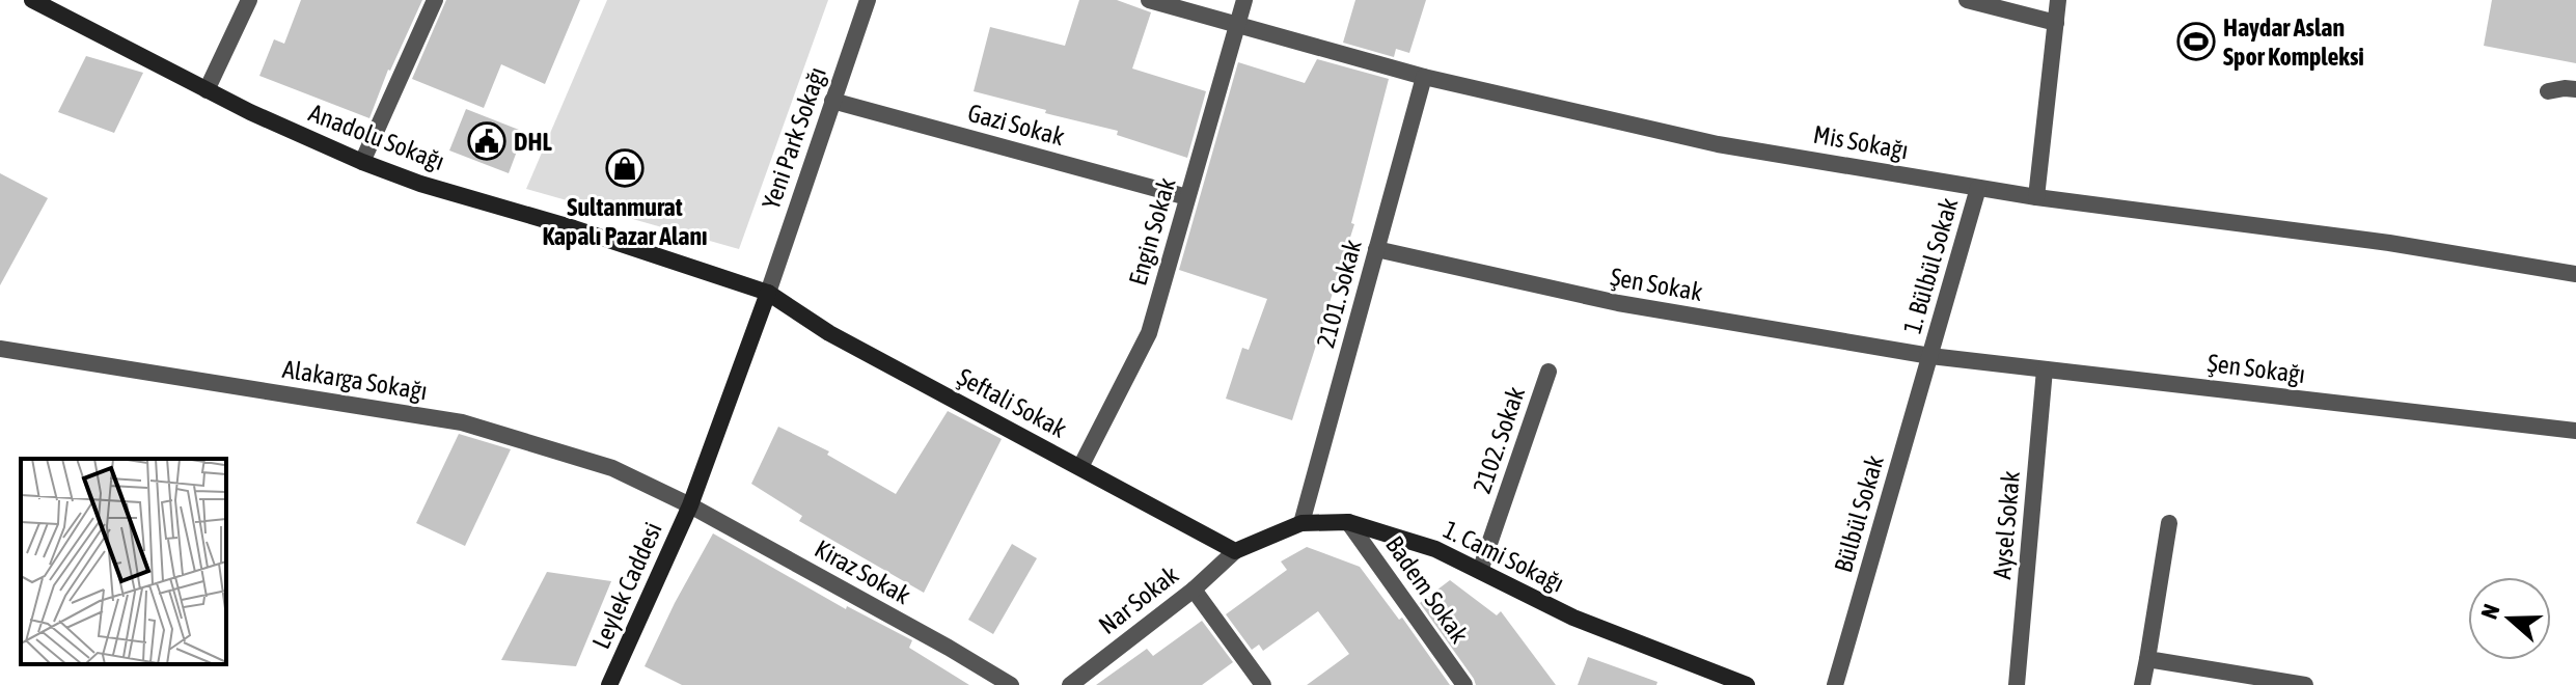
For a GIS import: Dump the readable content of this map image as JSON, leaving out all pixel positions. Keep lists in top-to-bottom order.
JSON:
{
  "streets": {
    "street": [
      "Gazi Sokak",
      "Anadolu Sokağı",
      "Yeni Park Sokağı",
      "Mis Sokağı",
      "Engin Sokak",
      "1. Bülbül Sokak",
      "Şen Sokak",
      "2101. Sokak",
      "Şen Sokağı",
      "Alakarga Sokağı",
      "Şeftali Sokak",
      "2102. Sokak",
      "Bülbül Sokak",
      "Aysel Sokak",
      "1. Cami Sokağı",
      "Kiraz Sokak",
      "Leylek Caddesi",
      "Badem Sokak",
      "Nar Sokak"
    ]
  },
  "crossings": [
    ["Gazi Sokak", "Yeni Park Sokağı"],
    ["Gazi Sokak", "Engin Sokak"],
    ["Anadolu Sokağı", "Yeni Park Sokağı"],
    ["Anadolu Sokağı", "Şeftali Sokak"],
    ["Anadolu Sokağı", "Leylek Caddesi"],
    ["Yeni Park Sokağı", "Şeftali Sokak"],
    ["Yeni Park Sokağı", "Leylek Caddesi"],
    ["Mis Sokağı", "Engin Sokak"],
    ["Mis Sokağı", "1. Bülbül Sokak"],
    ["Mis Sokağı", "2101. Sokak"],
    ["Engin Sokak", "Şeftali Sokak"],
    ["1. Bülbül Sokak", "Şen Sokak"],
    ["1. Bülbül Sokak", "Şen Sokağı"],
    ["1. Bülbül Sokak", "Bülbül Sokak"],
    ["Şen Sokak", "2101. Sokak"],
    ["Şen Sokak", "Şen Sokağı"],
    ["Şen Sokak", "Bülbül Sokak"],
    ["2101. Sokak", "1. Cami Sokağı"],
    ["Şen Sokağı", "Bülbül Sokak"],
    ["Şen Sokağı", "Aysel Sokak"],
    ["Alakarga Sokağı", "Kiraz Sokak"],
    ["Alakarga Sokağı", "Leylek Caddesi"],
    ["Şeftali Sokak", "1. Cami Sokağı"],
    ["Şeftali Sokak", "Leylek Caddesi"],
    ["Şeftali Sokak", "Nar Sokak"],
    ["2102. Sokak", "1. Cami Sokağı"],
    ["1. Cami Sokağı", "Badem Sokak"],
    ["1. Cami Sokağı", "Nar Sokak"],
    ["Kiraz Sokak", "Leylek Caddesi"]
  ],
  "places": {
    "sports": ["Haydar Aslan Spor Kompleksi"],
    "public building": ["DHL"],
    "shop": ["Sultanmurat Kapalı Pazar Alanı"]
  },
  "north": "left"
}
